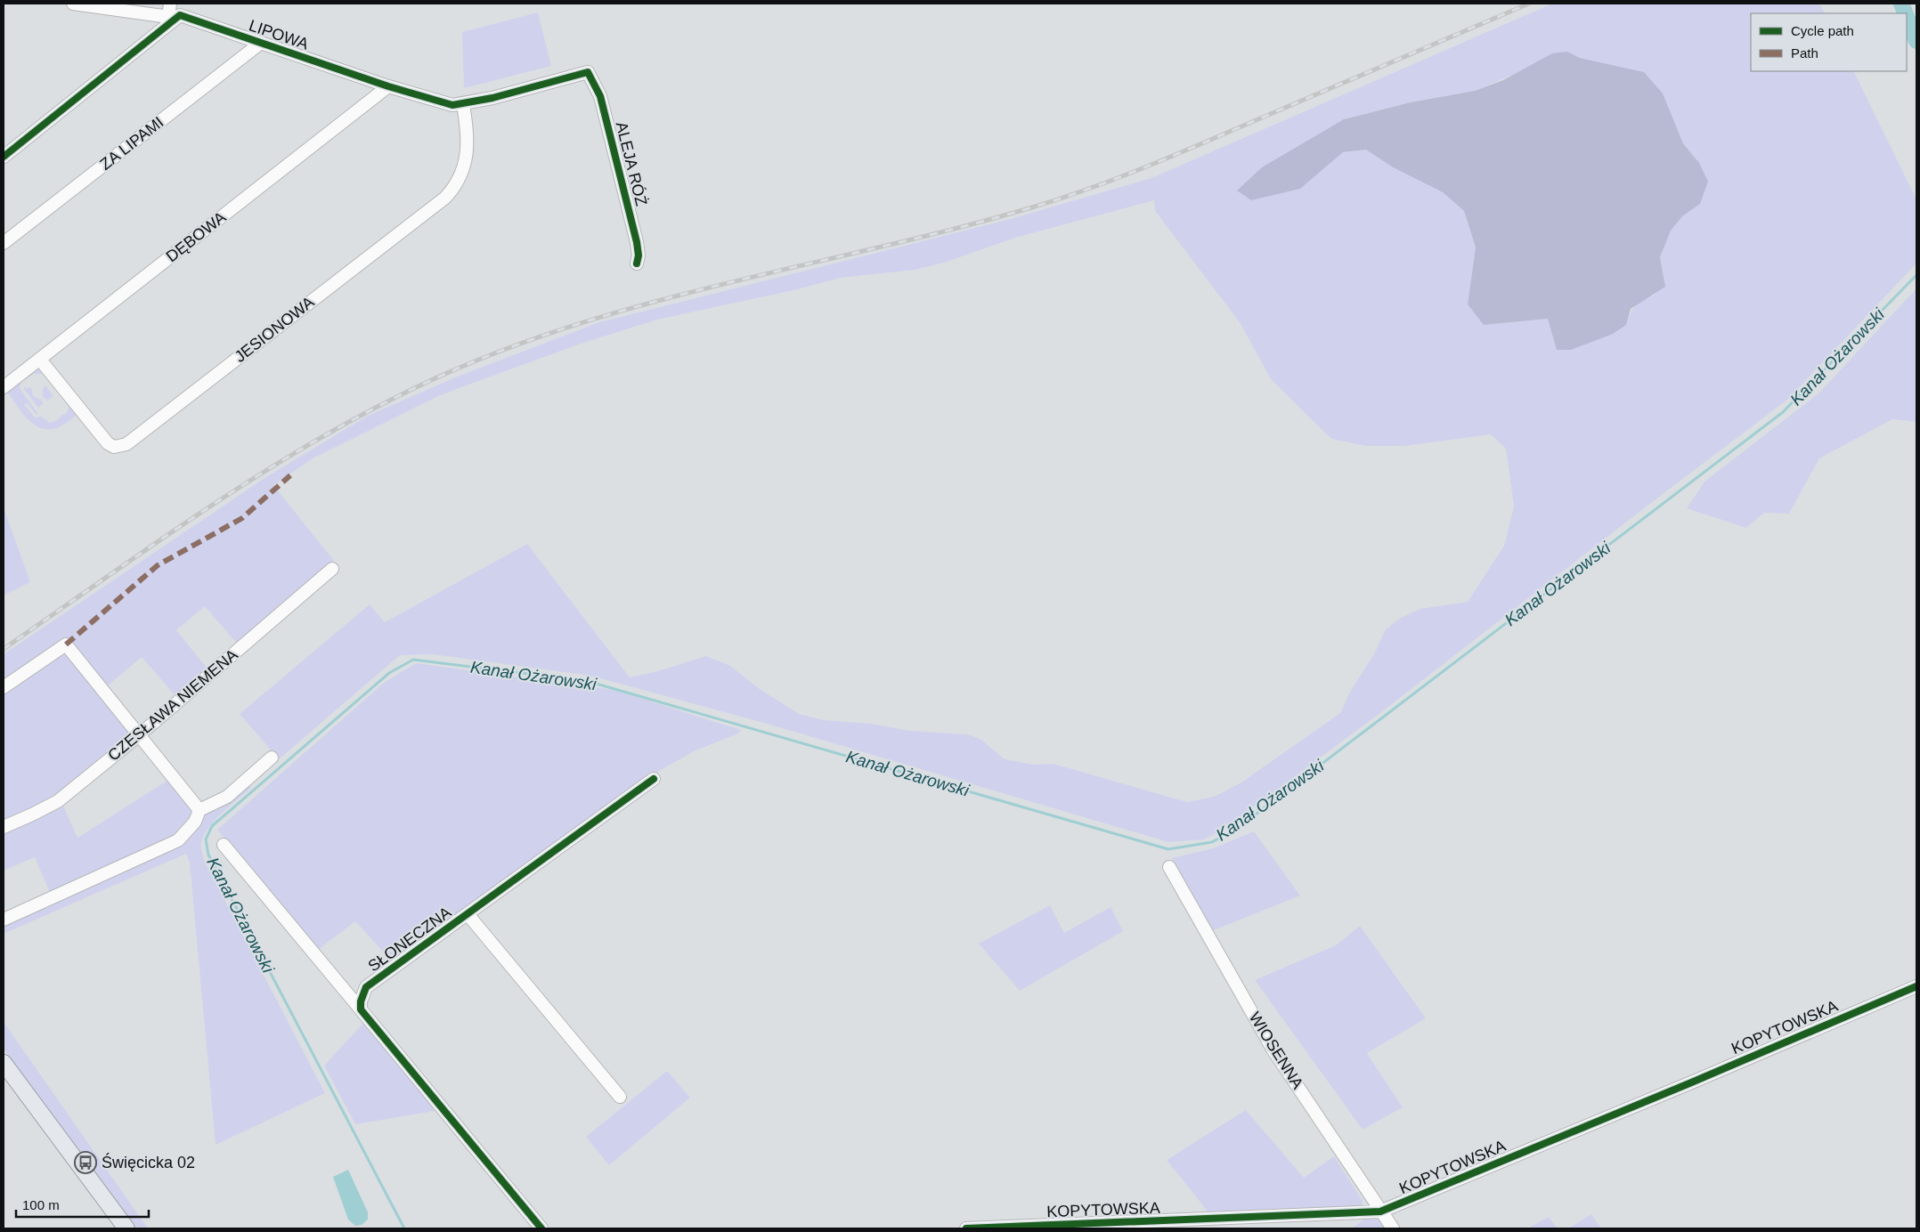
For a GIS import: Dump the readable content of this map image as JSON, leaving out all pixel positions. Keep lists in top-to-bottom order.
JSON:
{
  "streets": {
    "street": [
      "LIPOWA",
      "ZA LIPAMI",
      "ALEJA RÓŻ",
      "DĘBOWA",
      "JESIONOWA",
      "CZESŁAWA NIEMENA",
      "SŁONECZNA",
      "KOPYTOWSKA",
      "WIOSENNA"
    ]
  },
  "crossings": [
    ["LIPOWA", "ZA LIPAMI"],
    ["LIPOWA", "ALEJA RÓŻ"],
    ["LIPOWA", "DĘBOWA"],
    ["LIPOWA", "JESIONOWA"],
    ["DĘBOWA", "JESIONOWA"],
    ["KOPYTOWSKA", "WIOSENNA"]
  ],
  "water": ["Kanał Ożarowski"],
  "places": {
    "bus stop": ["Święcicka 02"]
  },
  "legend": ["Cycle path", "Path"],
  "scale_bar": "100 m"
}
